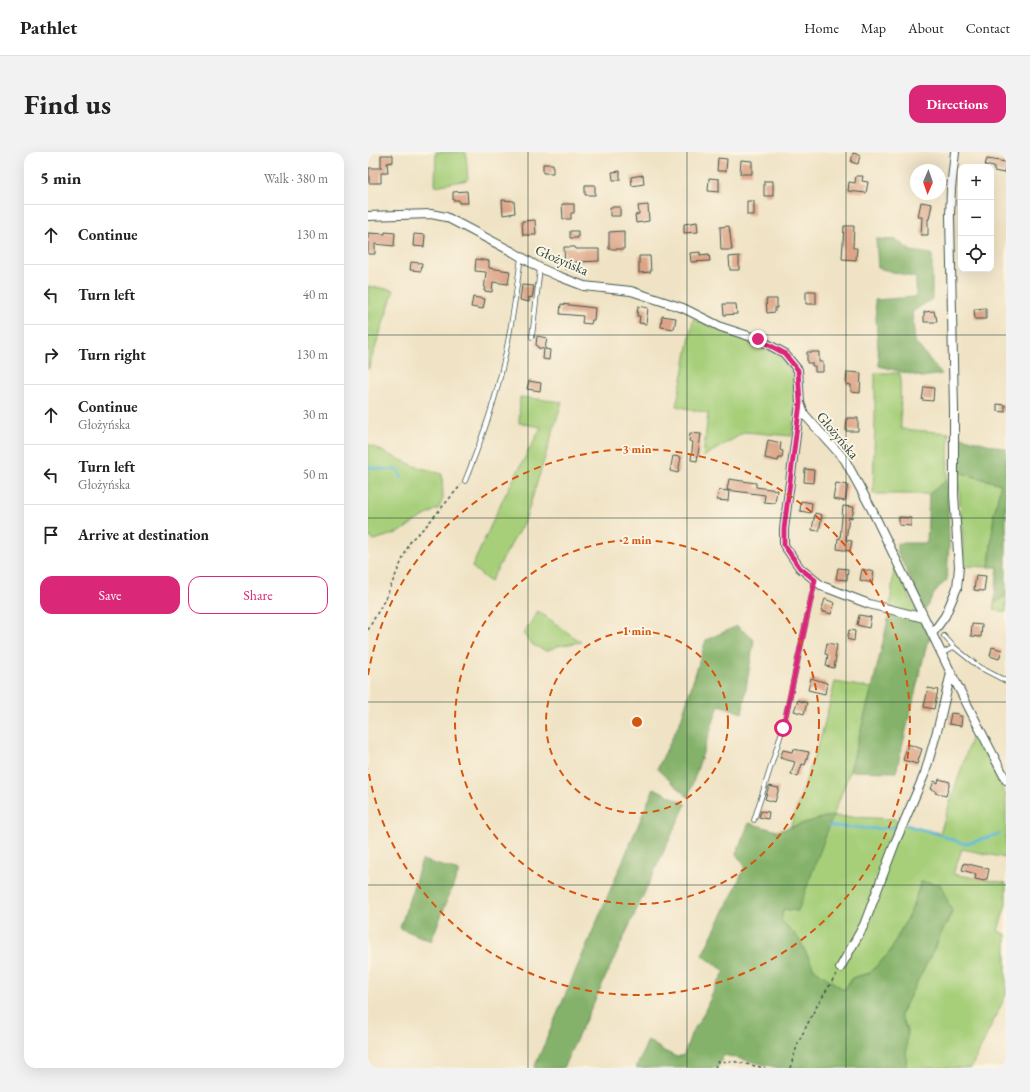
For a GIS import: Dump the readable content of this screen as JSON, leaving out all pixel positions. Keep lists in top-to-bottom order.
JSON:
{
  "streets": {
    "street": ["Głożyńska"]
  },
  "north": "bottom",
  "page": {
    "header": "Pathlet",
    "nav": [
      "Home",
      "Map",
      "About",
      "Contact"
    ],
    "buttons": [
      "Directions",
      ["Save", "Share"]
    ],
    "title": "Find us",
    "heading": ["5 min", "Walk · 380 m"],
    "map_buttons": ["+", "−"],
    "list": [
      ["Continue", "130 m"],
      ["Turn left", "40 m"],
      ["Turn right", "130 m"],
      ["Continue", "Głożyńska", "30 m"],
      ["Turn left", "Głożyńska", "50 m"],
      "Arrive at destination"
    ]
  },
  "rings": ["3 min", "2 min", "1 min"]
}
